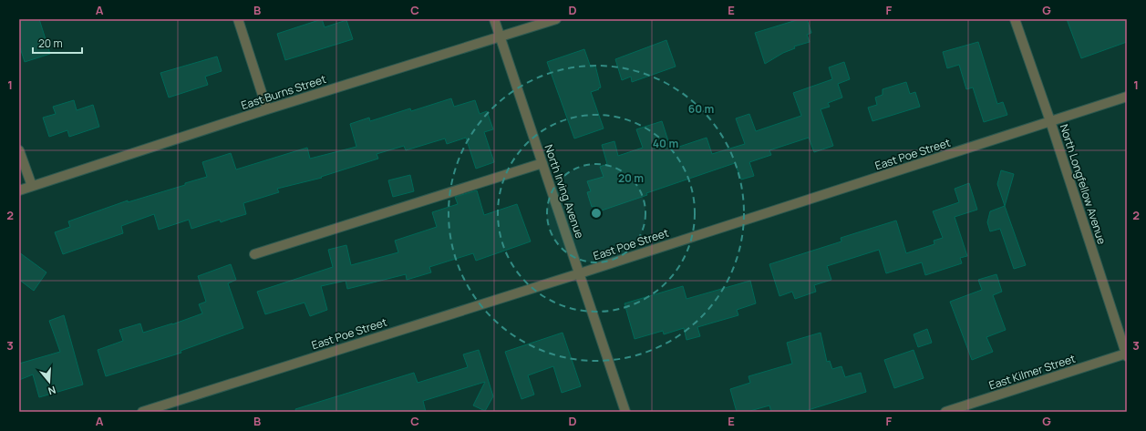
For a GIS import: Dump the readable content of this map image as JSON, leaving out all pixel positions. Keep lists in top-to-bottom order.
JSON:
{
  "streets": {
    "street": [
      "East Burns Street",
      "East Poe Street",
      "North Longfellow Avenue",
      "North Irving Avenue",
      "East Kilmer Street"
    ]
  },
  "crossings": [
    ["East Burns Street", "North Irving Avenue"],
    ["East Poe Street", "North Longfellow Avenue"],
    ["East Poe Street", "North Irving Avenue"],
    ["North Longfellow Avenue", "East Kilmer Street"]
  ],
  "scale_bar": "20 m",
  "north": "bottom",
  "grid": {
    "columns": [
      "A",
      "B",
      "C",
      "D",
      "E",
      "F",
      "G"
    ],
    "rows": ["1", "2", "3"]
  },
  "rings": ["60 m", "40 m", "20 m"]
}
